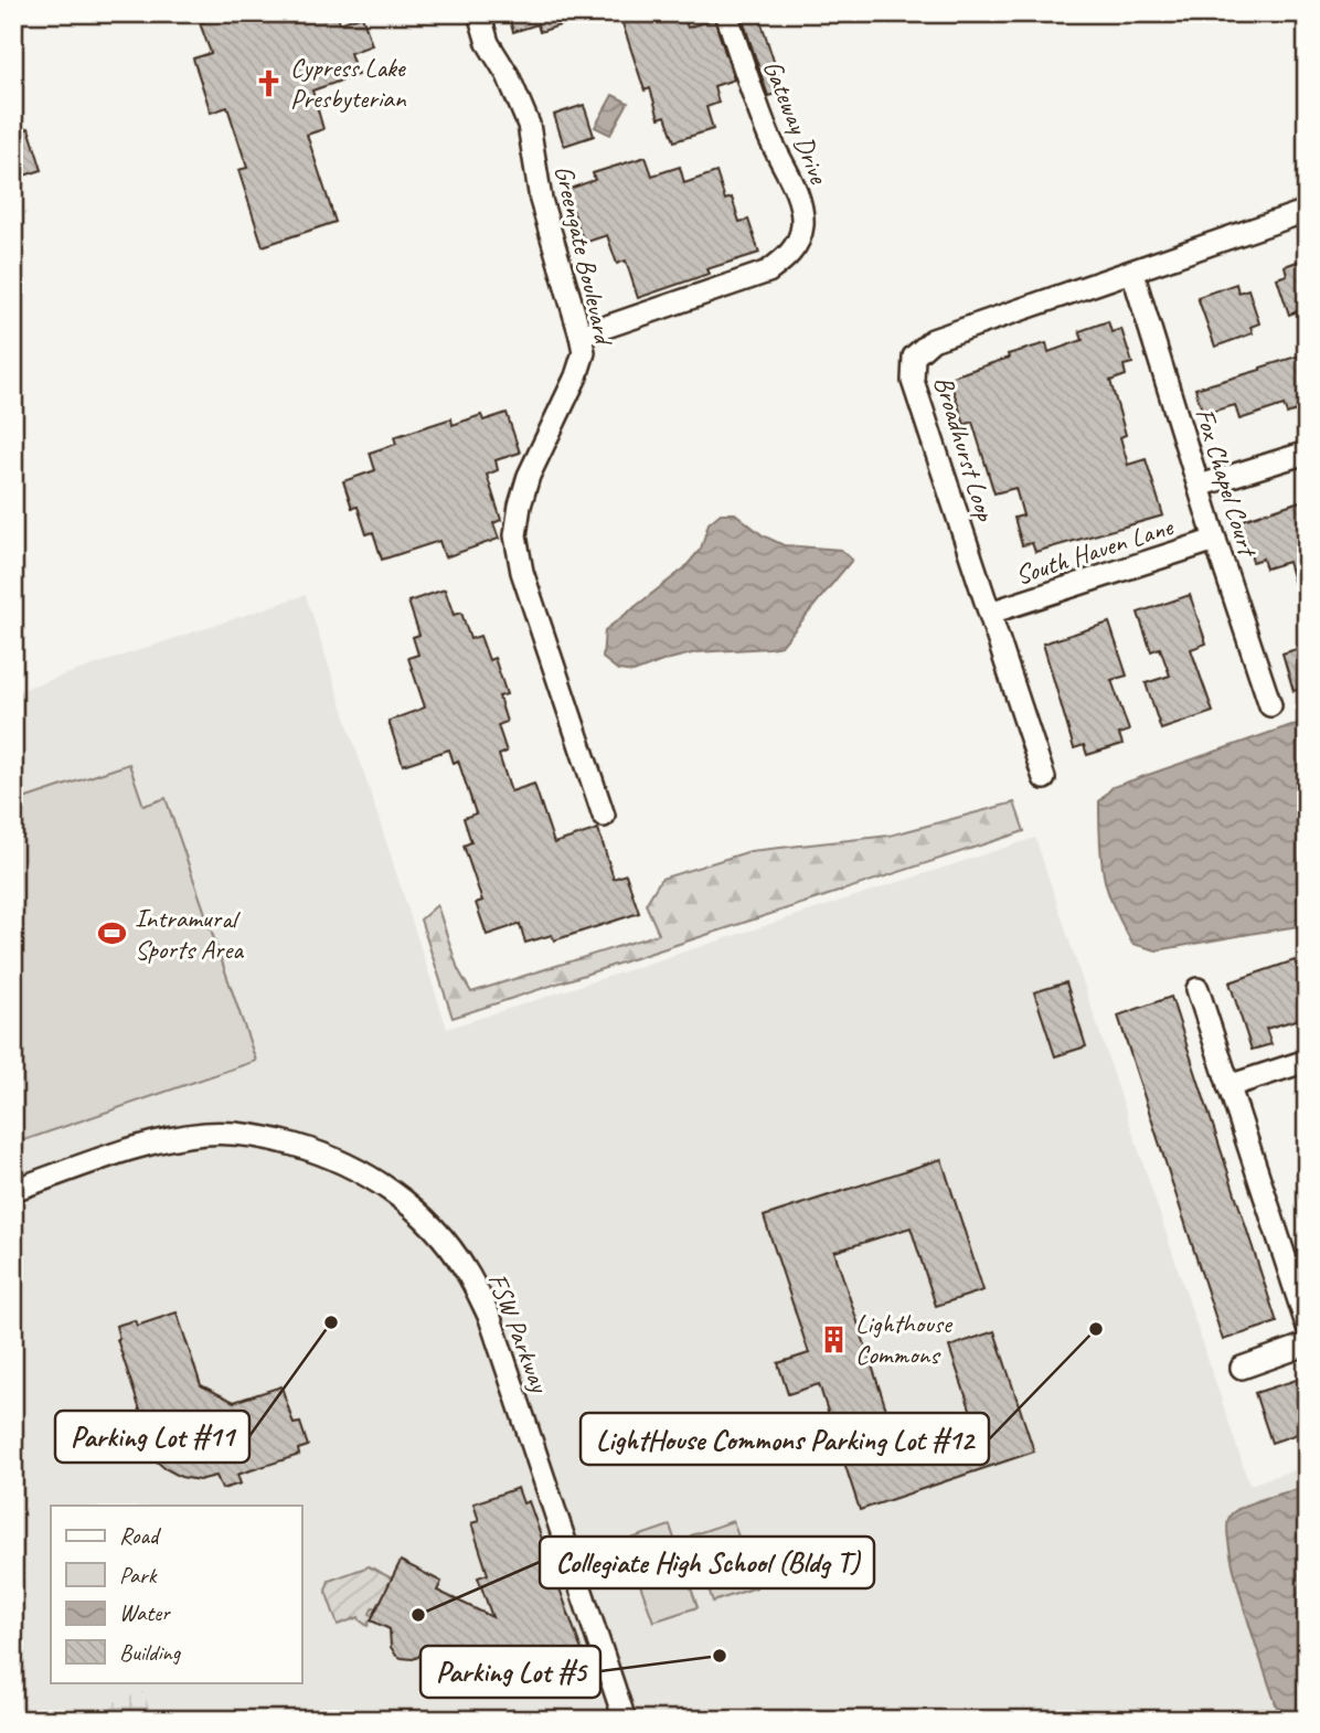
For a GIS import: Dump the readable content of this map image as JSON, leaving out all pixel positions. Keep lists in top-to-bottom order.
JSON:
{
  "streets": {
    "street": [
      "Gateway Drive",
      "Greengate Boulevard",
      "Broadhurst Loop",
      "Fox Chapel Court",
      "South Haven Lane",
      "FSW Parkway"
    ]
  },
  "crossings": [
    ["Gateway Drive", "Greengate Boulevard"],
    ["Broadhurst Loop", "Fox Chapel Court"],
    ["Broadhurst Loop", "South Haven Lane"],
    ["Fox Chapel Court", "South Haven Lane"]
  ],
  "places": {
    "church": ["Cypress Lake Presbyterian"],
    "sports": ["Intramural Sports Area"],
    "other": [
      "Parking Lot #11",
      "LightHouse Commons Parking Lot #12",
      "Collegiate High School (Bldg T)",
      "Parking Lot #5"
    ],
    "building": ["Lighthouse Commons"]
  },
  "legend": [
    "Road",
    "Park",
    "Water",
    "Building"
  ]
}
